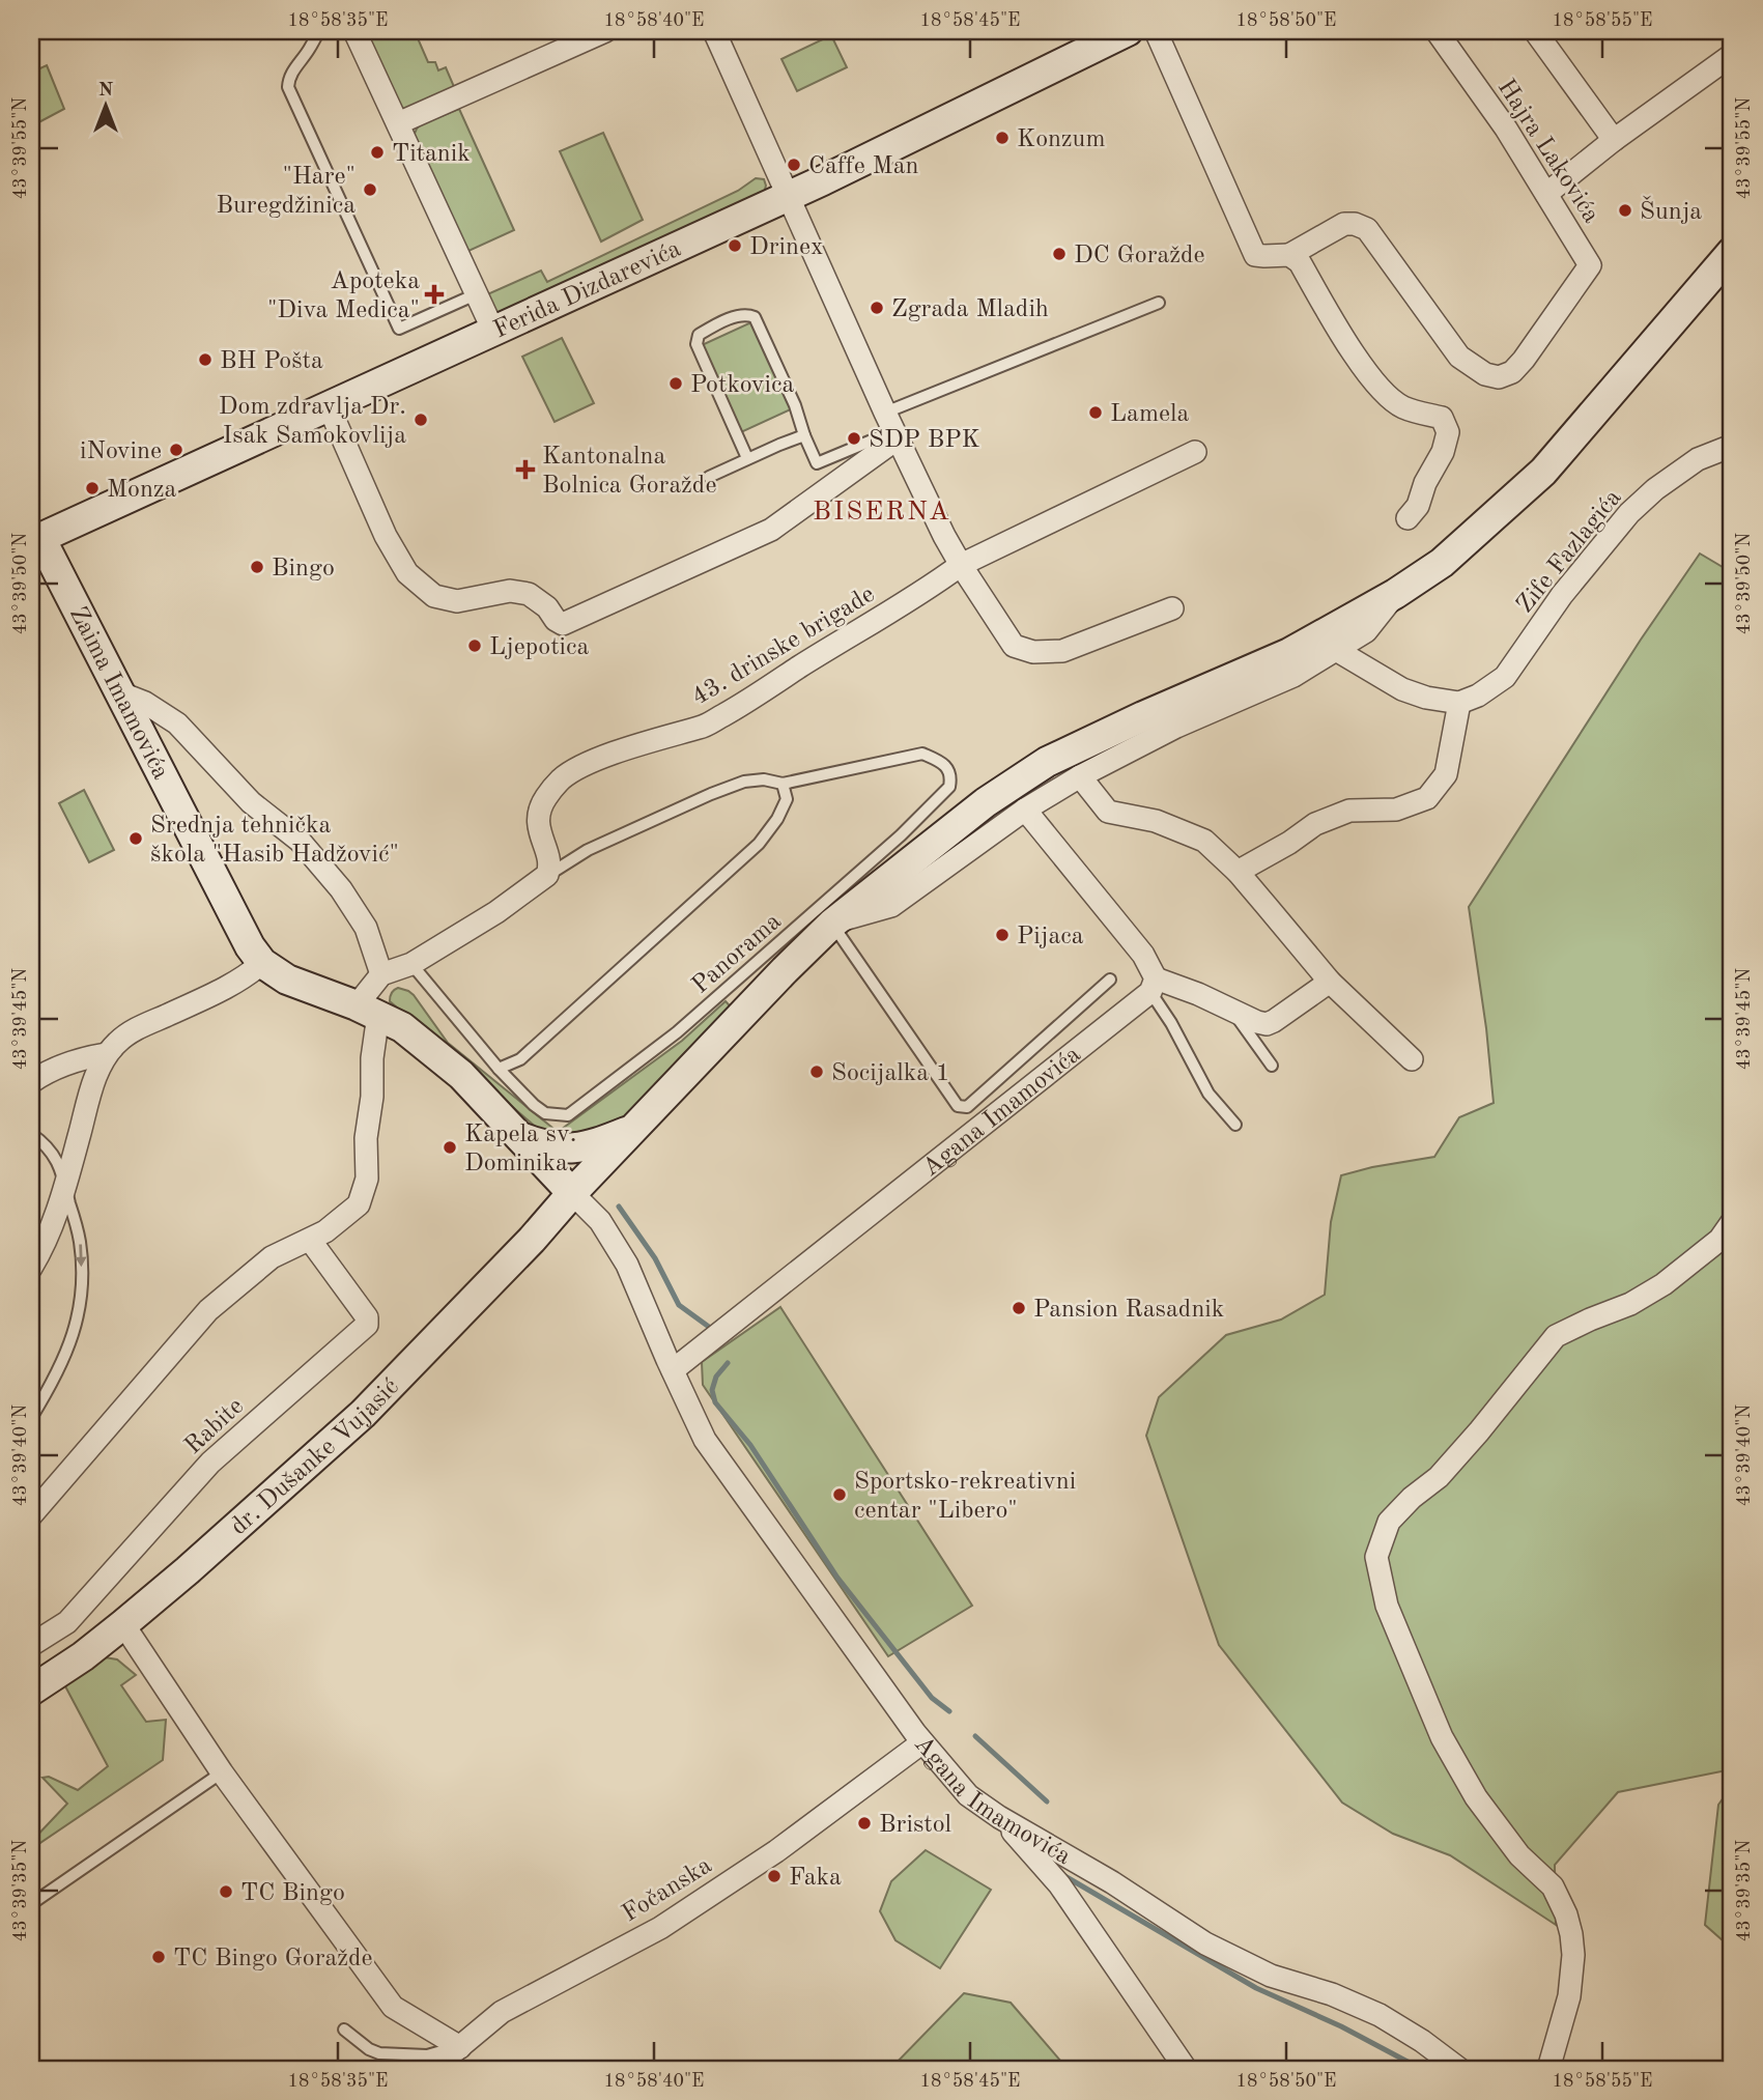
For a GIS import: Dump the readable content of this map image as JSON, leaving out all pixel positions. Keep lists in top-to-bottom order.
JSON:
{
  "streets": {
    "main road": [
      "Ferida Dizdarevića",
      "Zaima Imamovića",
      "Agana Imamovića",
      "dr. Dušanke Vujasić"
    ],
    "street": [
      "Hajra Lakovića",
      "Zife Fazlagića",
      "43. drinske brigade",
      "Rabite",
      "Fočanska"
    ],
    "lane": ["Panorama"]
  },
  "crossings": [
    ["Ferida Dizdarevića", "Zaima Imamovića"],
    ["Zaima Imamovića", "Agana Imamovića"],
    ["Agana Imamovića", "dr. Dušanke Vujasić"],
    ["Agana Imamovića", "Fočanska"]
  ],
  "districts": ["BISERNA"],
  "places": {
    "other": [
      "Konzum",
      "Titanik",
      "Caffe Man",
      "\"Hare\" Buregdžinica",
      "Šunja",
      "Drinex",
      "DC Goražde",
      "Zgrada Mladih",
      "BH Pošta",
      "Potkovica",
      "Lamela",
      "Dom zdravlja Dr. Isak Samokovlija",
      "SDP BPK",
      "iNovine",
      "Monza",
      "Bingo",
      "Ljepotica",
      "Srednja tehnička škola \"Hasib Hadžović\"",
      "Pijaca",
      "Socijalka 1",
      "Kapela sv. Dominika",
      "Pansion Rasadnik",
      "Sportsko-rekreativni centar \"Libero\"",
      "Bristol",
      "Faka",
      "TC Bingo",
      "TC Bingo Goražde"
    ],
    "health": ["Apoteka \"Diva Medica\"", "Kantonalna Bolnica Goražde"]
  },
  "north": "top",
  "coordinates": [
    "18°58'35\"E",
    "18°58'40\"E",
    "18°58'45\"E",
    "18°58'50\"E",
    "18°58'55\"E",
    "43°39'55\"N",
    "43°39'50\"N",
    "43°39'45\"N",
    "43°39'40\"N",
    "43°39'35\"N"
  ]
}
